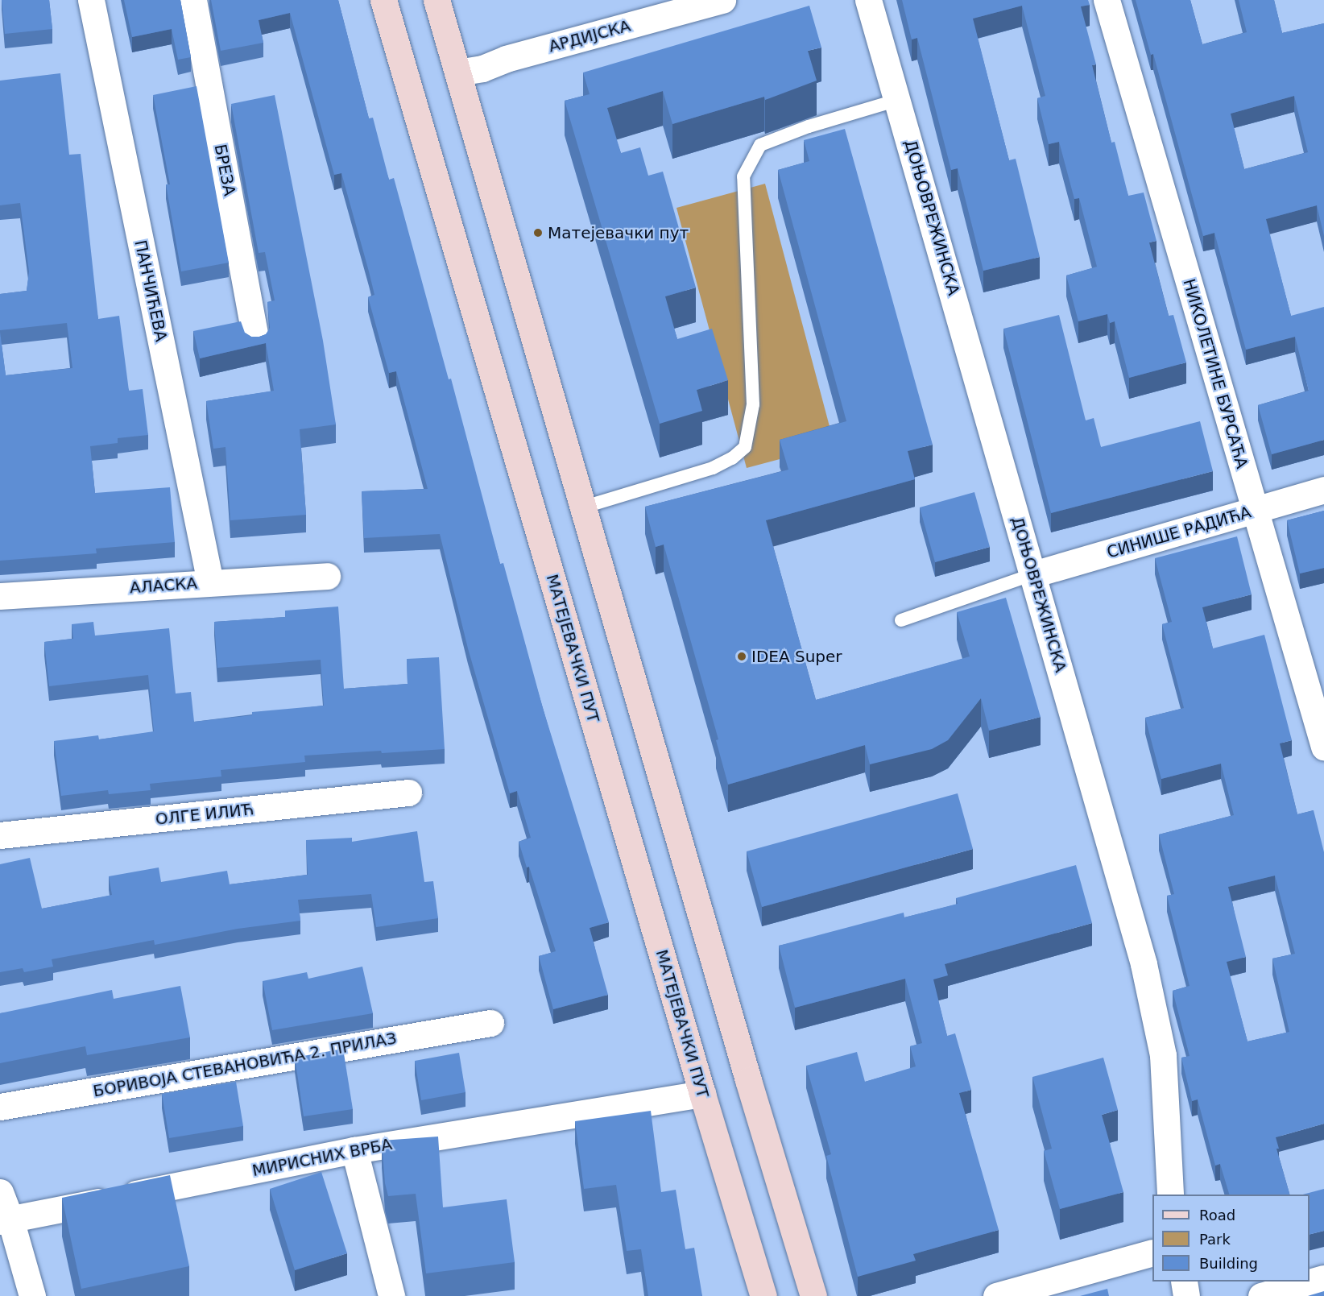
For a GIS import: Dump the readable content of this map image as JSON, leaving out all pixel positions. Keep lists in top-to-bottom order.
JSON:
{
  "streets": {
    "main road": ["МАТЕЈЕВАЧКИ ПУТ"],
    "street": [
      "АРДИЈСКА",
      "БРЕЗА",
      "ДОЊОВРЕЖИНСКА",
      "ПАНЧИЋЕВА",
      "НИКОЛЕТИНЕ БУРСАЋА",
      "СИНИШЕ РАДИЋА",
      "АЛАСКА",
      "ОЛГЕ ИЛИЋ",
      "БОРИВОЈА СТЕВАНОВИЋА 2. ПРИЛАЗ",
      "МИРИСНИХ ВРБА"
    ]
  },
  "crossings": [
    ["ДОЊОВРЕЖИНСКА", "СИНИШЕ РАДИЋА"],
    ["ПАНЧИЋЕВА", "АЛАСКА"],
    ["НИКОЛЕТИНЕ БУРСАЋА", "СИНИШЕ РАДИЋА"],
    ["МАТЕЈЕВАЧКИ ПУТ", "МИРИСНИХ ВРБА"]
  ],
  "places": ["Матејевачки пут", "IDEA Super"],
  "legend": ["Road", "Park", "Building"]
}
